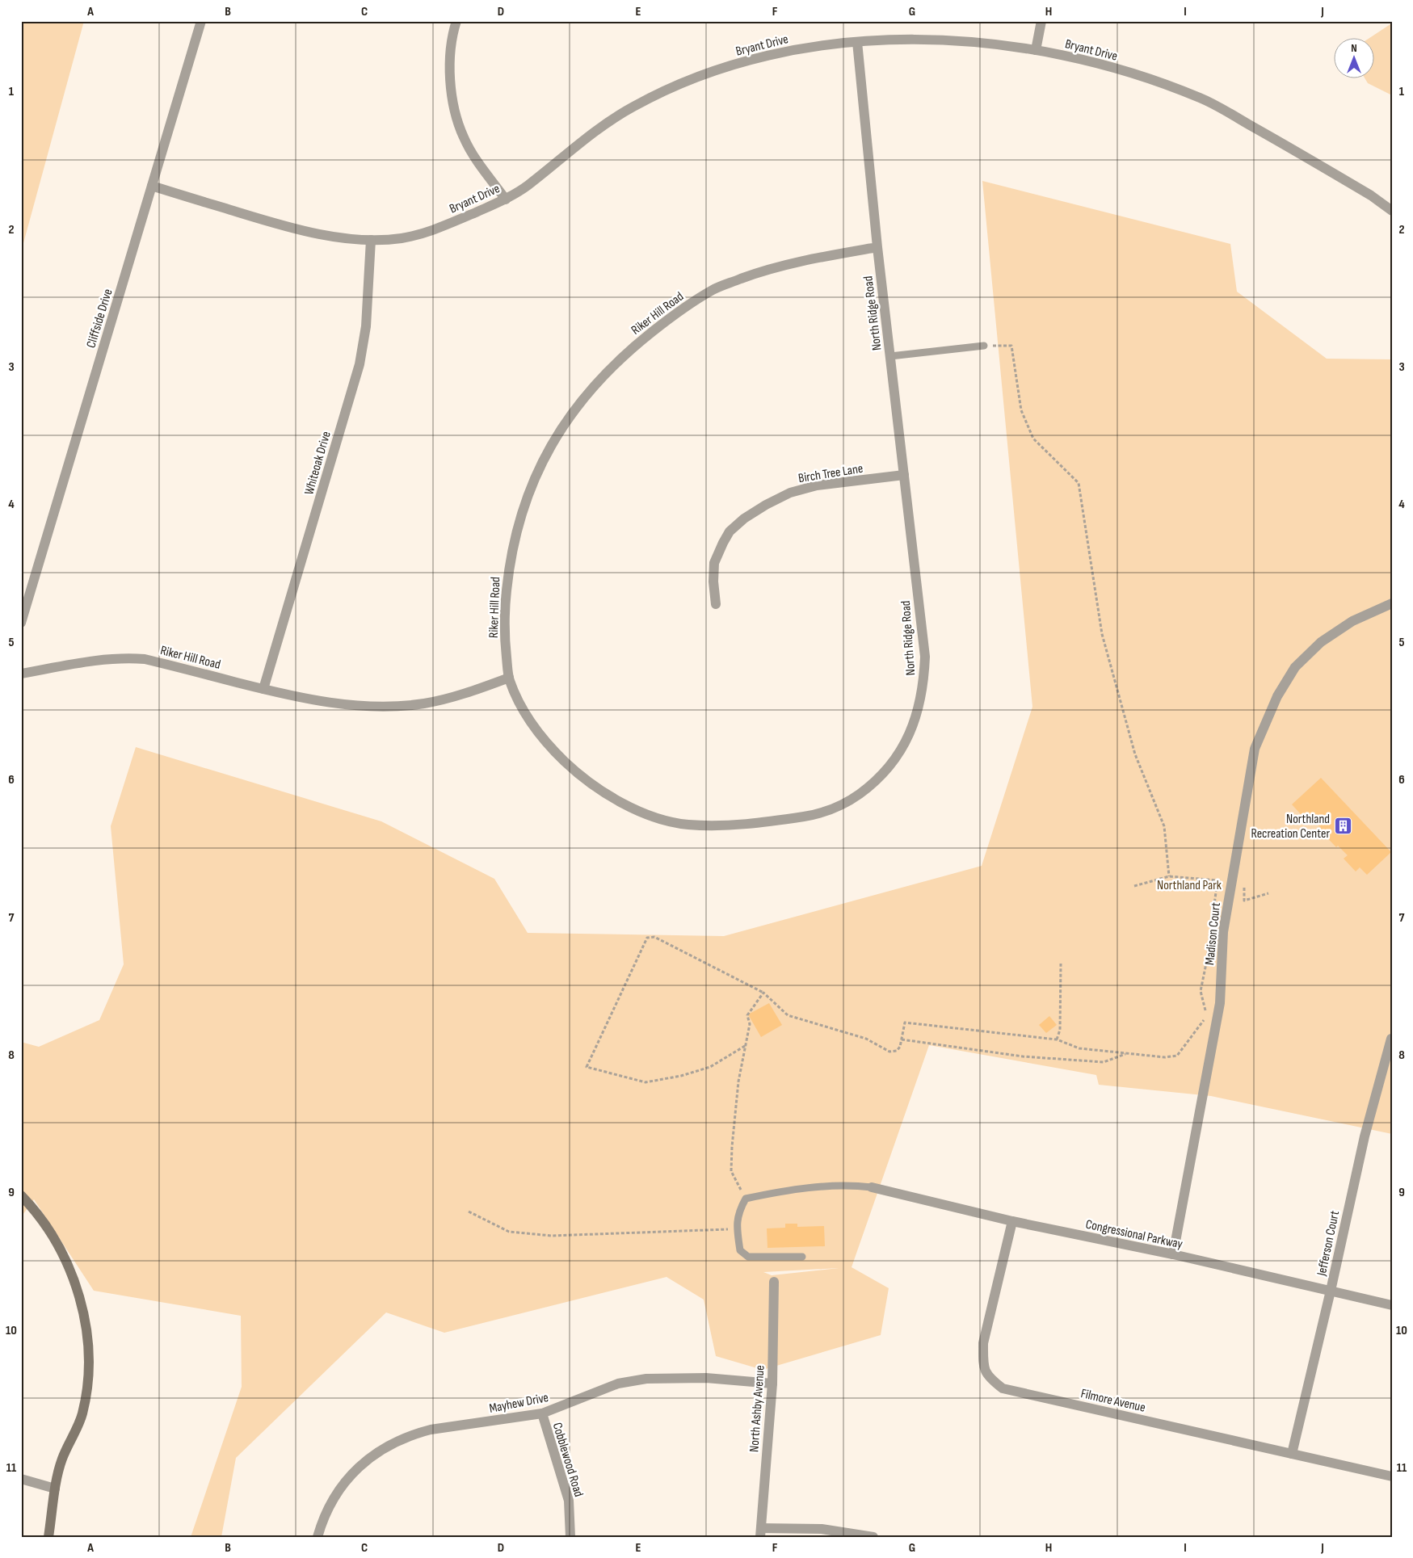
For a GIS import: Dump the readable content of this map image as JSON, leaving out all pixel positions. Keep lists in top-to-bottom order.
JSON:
{
  "streets": {
    "street": [
      "Bryant Drive",
      "Riker Hill Road",
      "North Ridge Road",
      "Cliffside Drive",
      "Whiteoak Drive",
      "Birch Tree Lane",
      "Madison Court",
      "Congressional Parkway",
      "Jefferson Court",
      "Filmore Avenue",
      "Mayhew Drive",
      "North Ashby Avenue",
      "Cobblewood Road"
    ]
  },
  "crossings": [
    ["Bryant Drive", "North Ridge Road"],
    ["Bryant Drive", "Cliffside Drive"],
    ["Bryant Drive", "Whiteoak Drive"],
    ["Riker Hill Road", "North Ridge Road"],
    ["Riker Hill Road", "Whiteoak Drive"],
    ["North Ridge Road", "Birch Tree Lane"],
    ["Madison Court", "Congressional Parkway"],
    ["Congressional Parkway", "Jefferson Court"],
    ["Congressional Parkway", "Filmore Avenue"],
    ["Jefferson Court", "Filmore Avenue"],
    ["Mayhew Drive", "North Ashby Avenue"],
    ["Mayhew Drive", "Cobblewood Road"]
  ],
  "parks": ["Northland Park"],
  "places": {
    "building": ["Northland Recreation Center"]
  },
  "north": "top",
  "grid": {
    "columns": [
      "A",
      "B",
      "C",
      "D",
      "E",
      "F",
      "G",
      "H",
      "I",
      "J"
    ],
    "rows": [
      "1",
      "2",
      "3",
      "4",
      "5",
      "6",
      "7",
      "8",
      "9",
      "10",
      "11"
    ]
  }
}
